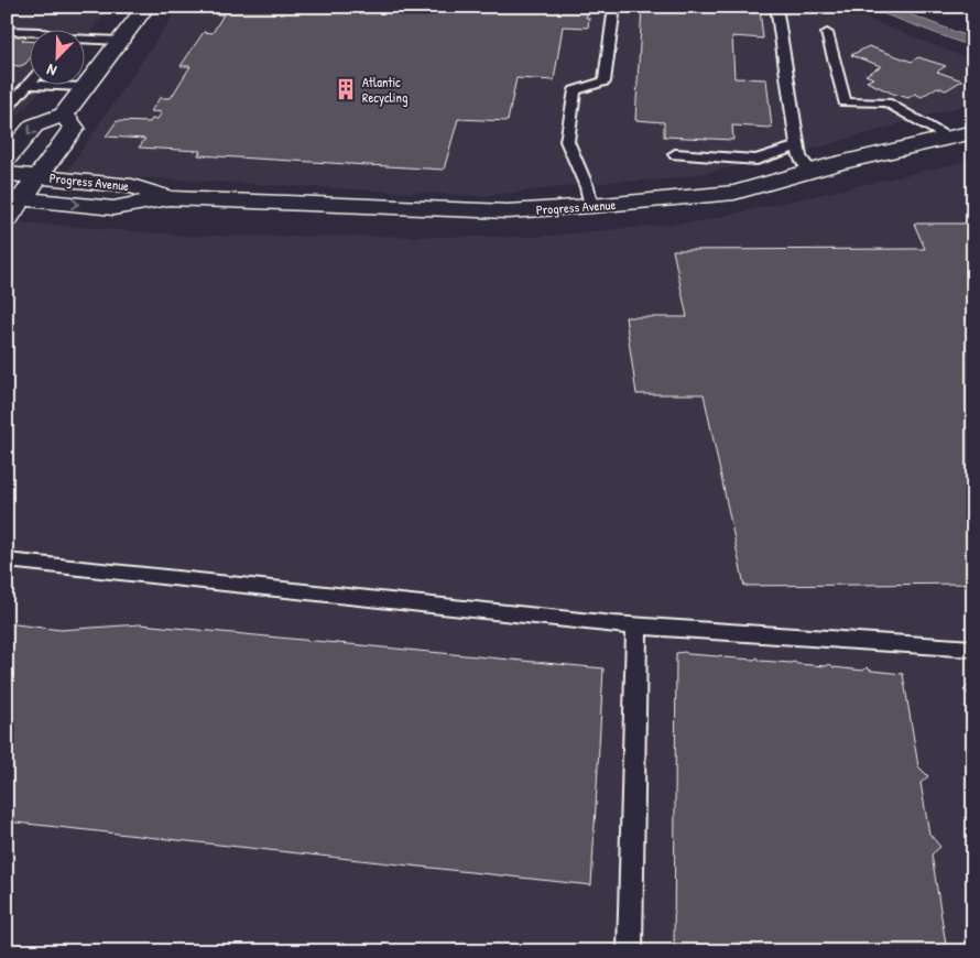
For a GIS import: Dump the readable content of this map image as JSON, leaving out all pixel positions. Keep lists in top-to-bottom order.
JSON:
{
  "streets": {
    "main road": ["Progress Avenue"]
  },
  "places": {
    "building": ["Atlantic Recycling"]
  },
  "north": "bottom left"
}
